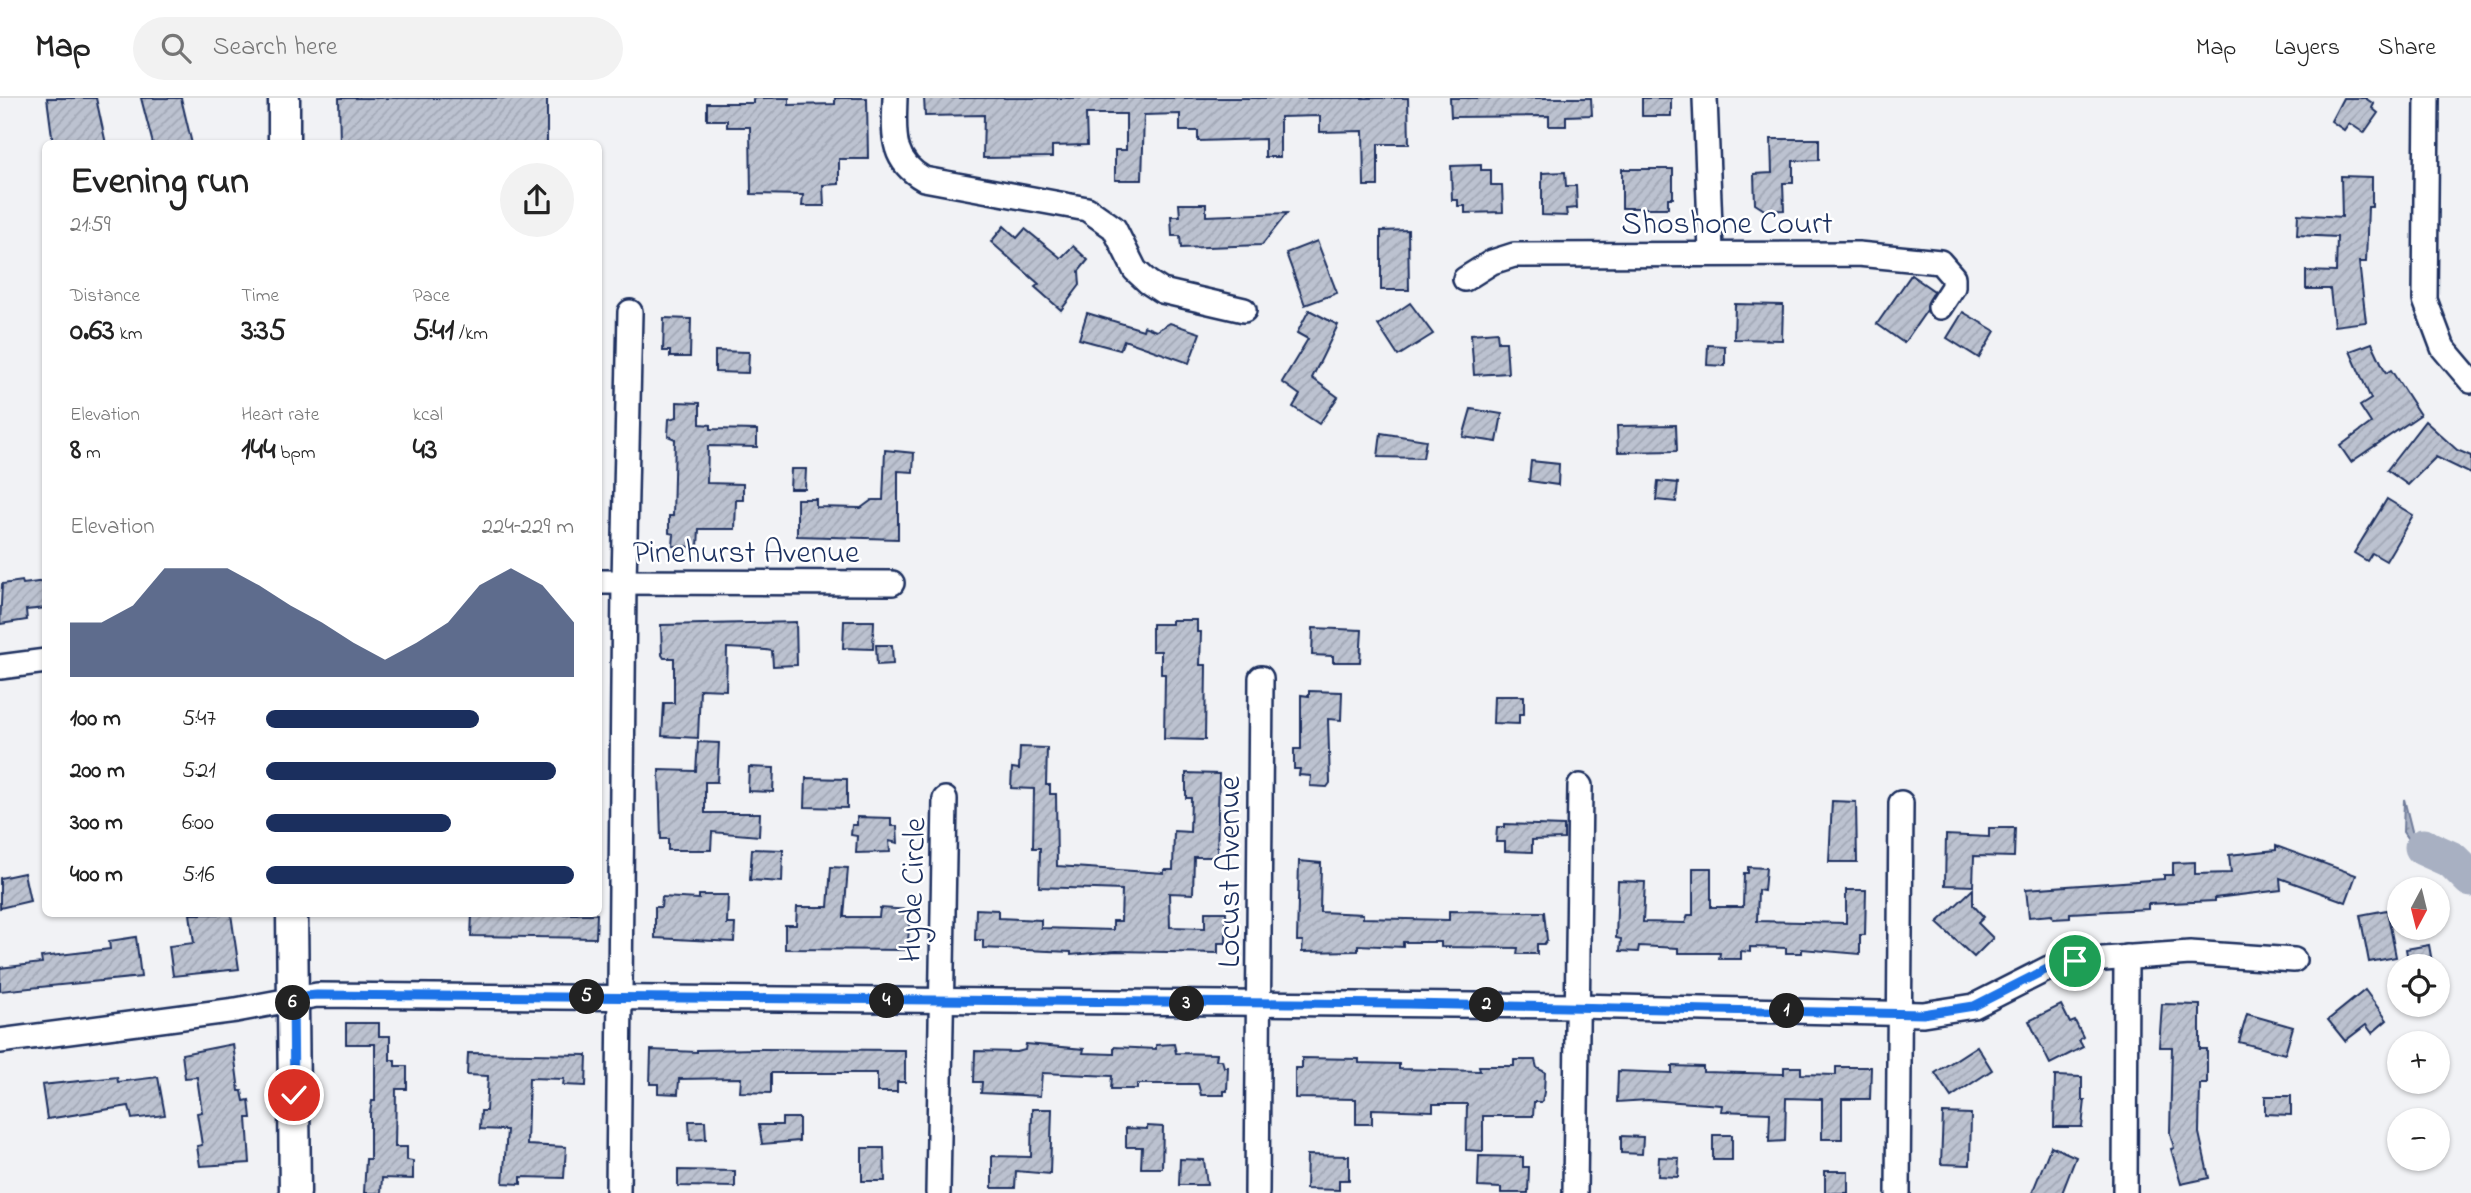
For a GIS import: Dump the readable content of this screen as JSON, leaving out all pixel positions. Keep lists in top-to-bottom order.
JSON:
{
  "streets": {
    "street": [
      "Shoshone Court",
      "Pinehurst Avenue",
      "Locust Avenue",
      "Hyde Circle"
    ]
  },
  "north": "bottom",
  "page": {
    "header": "Map",
    "search": "Search here",
    "nav": ["Map", "Layers", "Share"],
    "heading": ["Evening run", "21:59"],
    "stats": [
      ["Distance", "0.63 km"],
      ["Time", "3:35"],
      ["Pace", "5:41 /km"],
      ["Elevation", "8 m"],
      ["Heart rate", "144 bpm"],
      ["kcal", "43"]
    ],
    "chart": ["Elevation", "224–229 m"],
    "list": [
      {
        "name": "100 m",
        "note": "5:47"
      },
      {
        "name": "200 m",
        "note": "5:21"
      },
      {
        "name": "300 m",
        "note": "6:00"
      },
      {
        "name": "400 m",
        "note": "5:16"
      }
    ],
    "map_buttons": ["+", "−"],
    "pins": [
      "5",
      "4",
      "6",
      "3",
      "2",
      "1"
    ]
  }
}
